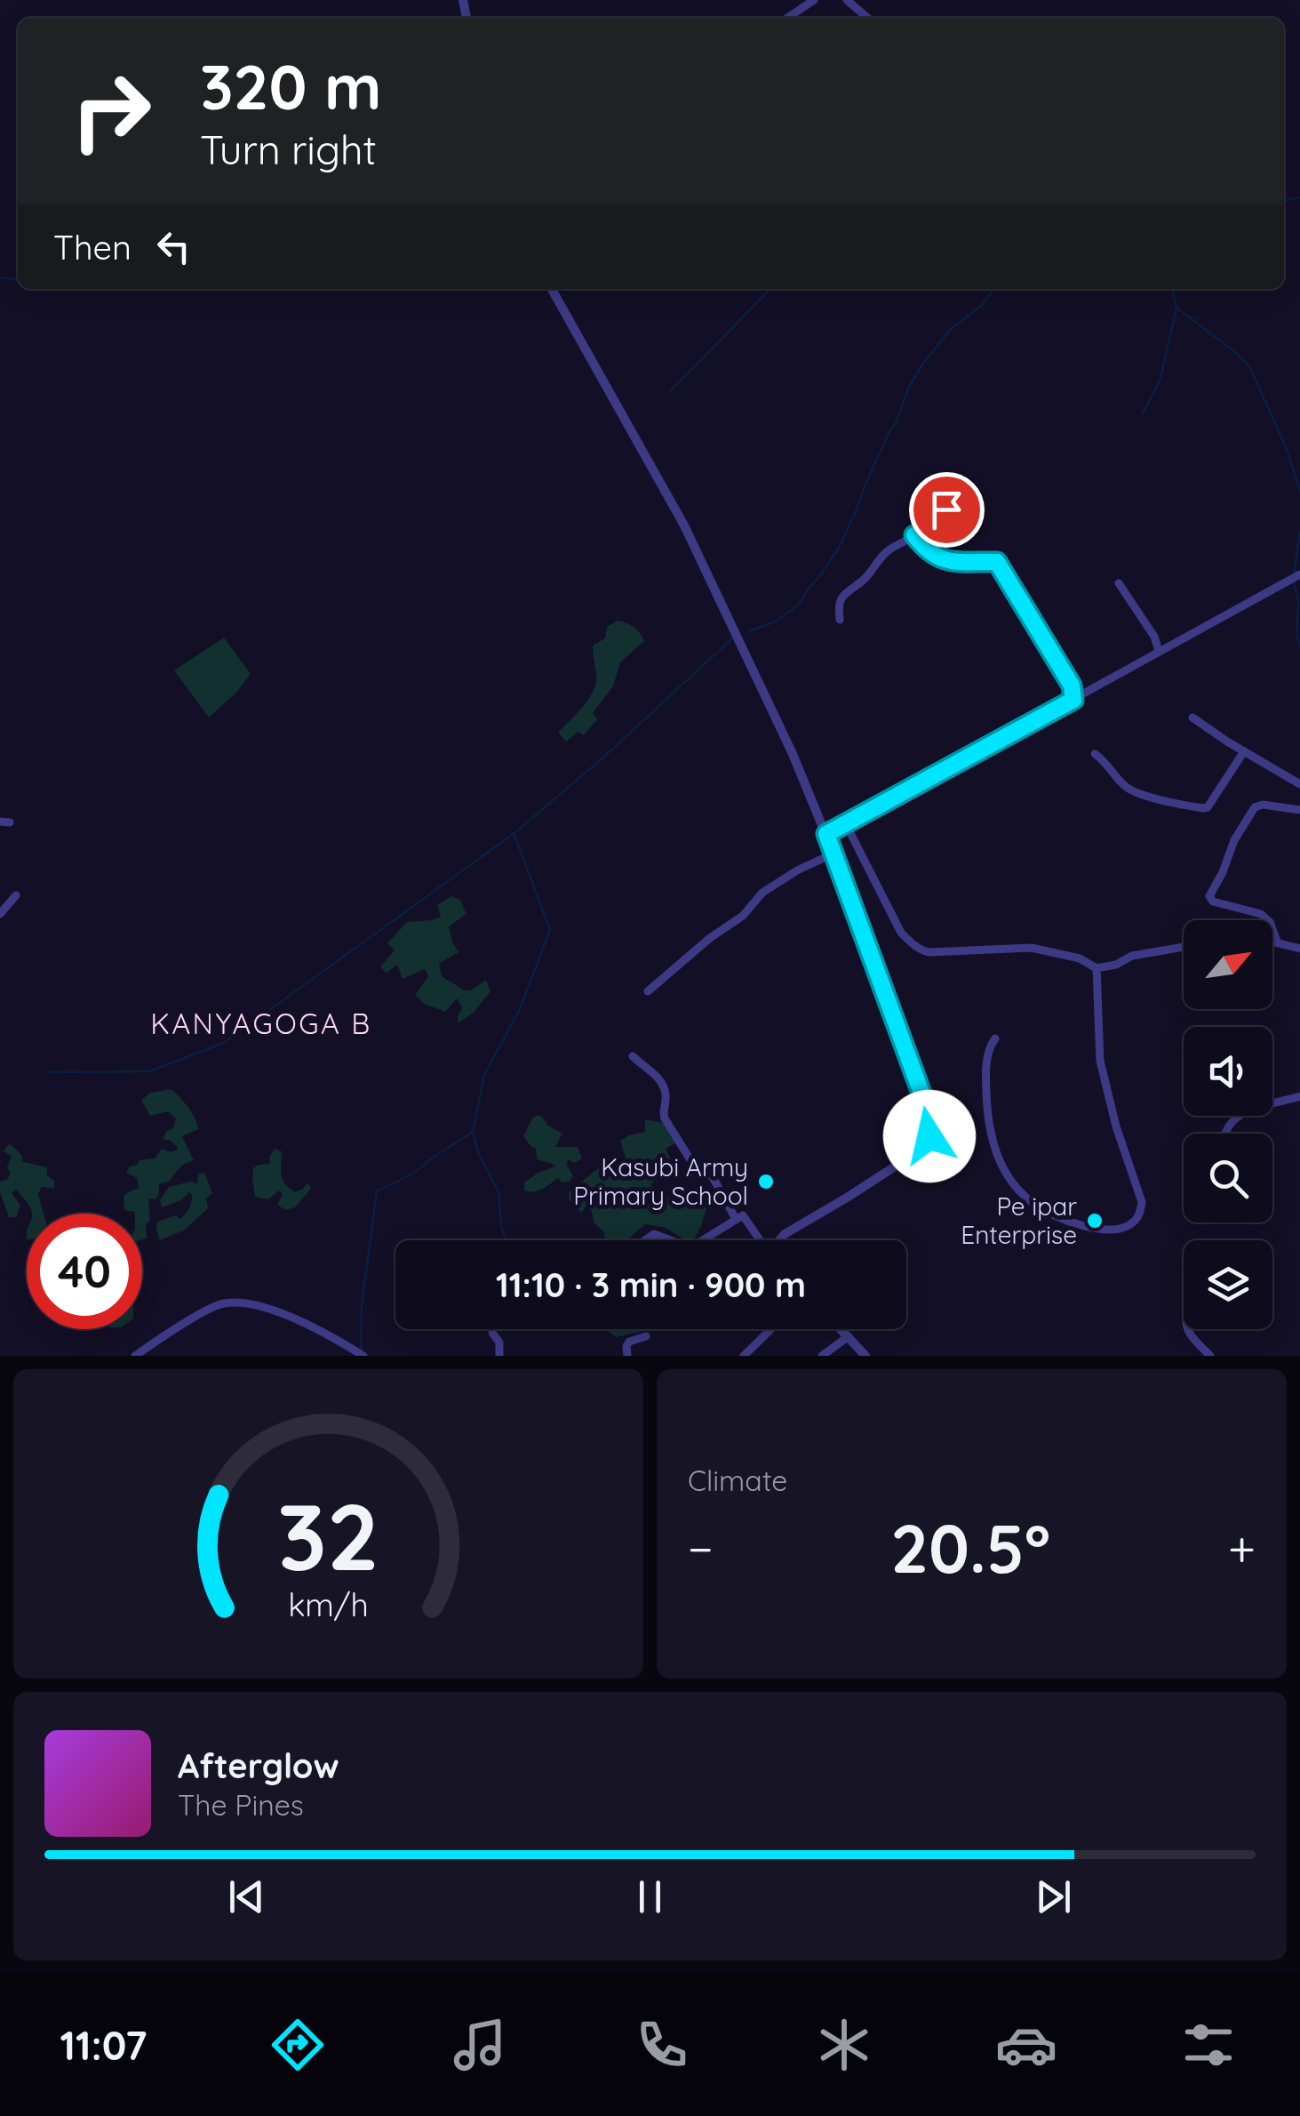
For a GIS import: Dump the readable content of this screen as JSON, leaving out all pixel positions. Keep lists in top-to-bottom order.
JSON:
{
  "districts": ["KANYAGOGA B"],
  "places": ["Kasubi Army Primary School", "Pe ipar Enterprise"],
  "north": "top right",
  "page": {
    "turn": ["320 m", "Turn right"],
    "then": "Then",
    "limit": "40",
    "trip": "11:10 · 3 min · 900 m",
    "tile": "Climate",
    "heat": ["−", "20.5°", "+"],
    "song": ["Afterglow", "The Pines"],
    "tabs": "11:07",
    "gauge": ["32", "km/h"]
  }
}
